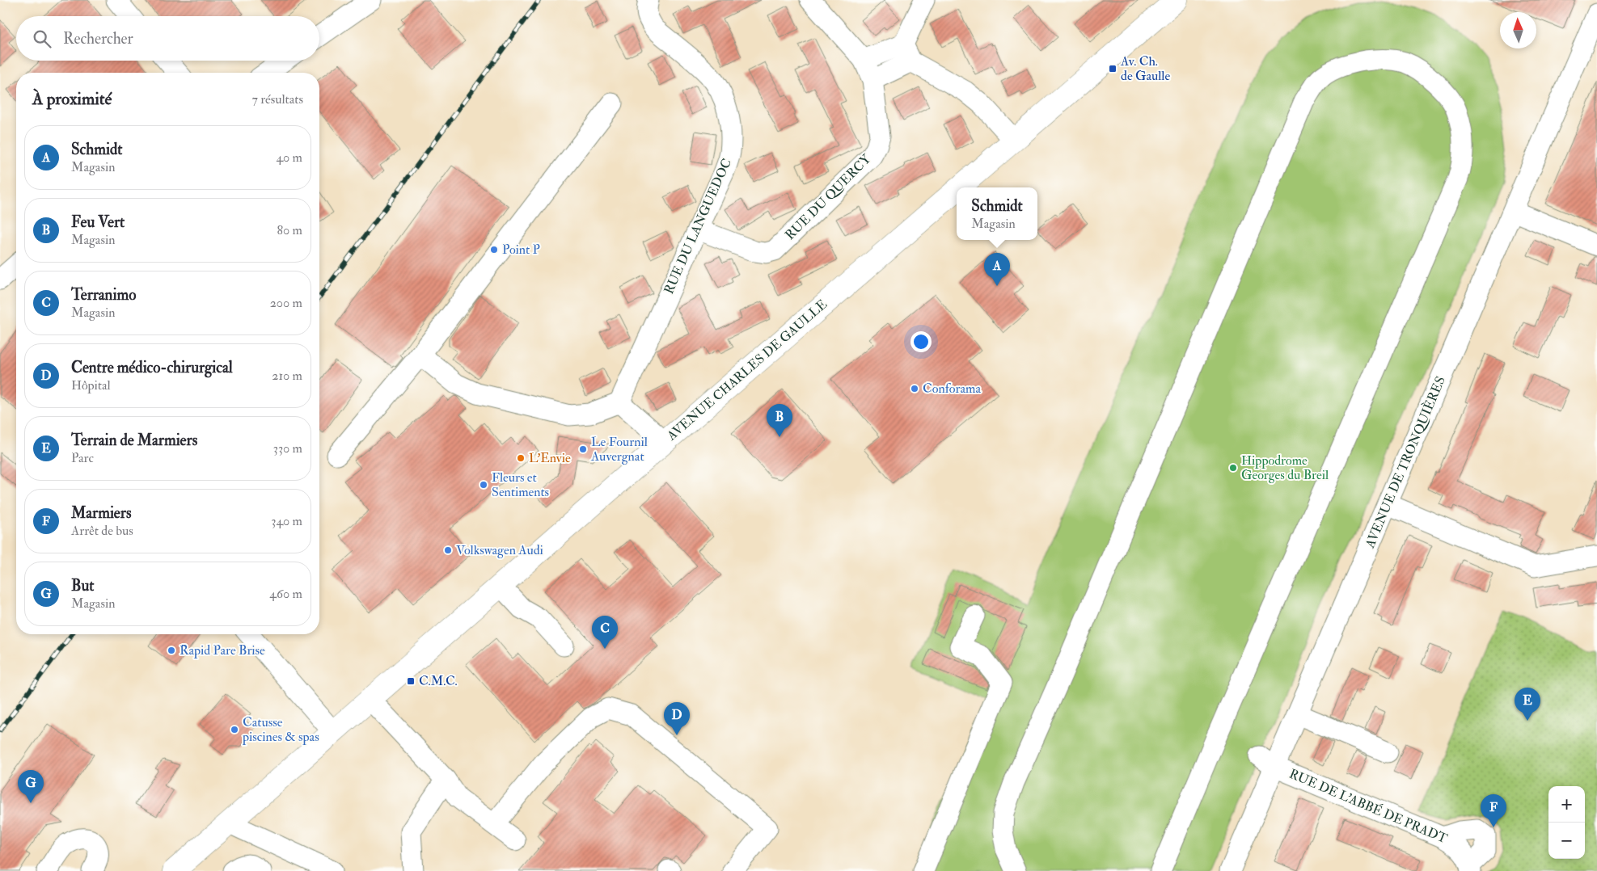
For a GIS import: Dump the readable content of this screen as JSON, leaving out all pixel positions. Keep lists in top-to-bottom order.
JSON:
{
  "streets": {
    "main road": ["AVENUE CHARLES DE GAULLE"],
    "street": [
      "RUE DU QUERCY",
      "RUE DU LANGUEDOC",
      "AVENUE DE TRONQUIÈRES",
      "RUE DE L'ABBÉ DE PRADT"
    ]
  },
  "crossings": [
    ["RUE DU QUERCY", "RUE DU LANGUEDOC"],
    ["AVENUE DE TRONQUIÈRES", "RUE DE L'ABBÉ DE PRADT"]
  ],
  "places": {
    "transit": ["Av. Ch. de Gaulle", "C.M.C."],
    "other": [
      "Point P",
      "Conforama",
      "Le Fournil Auvergnat",
      "L'Envie",
      "Hippodrome Georges du Breil",
      "Fleurs et Sentiments",
      "Volkswagen Audi",
      "Rapid Pare Brise",
      "Catusse piscines & spas"
    ]
  },
  "north": "top",
  "page": {
    "search": "Rechercher",
    "heading": ["À proximité", "7 résultats"],
    "list": [
      {
        "mark": "A",
        "name": "Schmidt",
        "note": "Magasin",
        "value": "40 m"
      },
      {
        "mark": "B",
        "name": "Feu Vert",
        "note": "Magasin",
        "value": "80 m"
      },
      {
        "mark": "C",
        "name": "Terranimo",
        "note": "Magasin",
        "value": "200 m"
      },
      {
        "mark": "D",
        "name": "Centre médico-chirurgical",
        "note": "Hôpital",
        "value": "210 m"
      },
      {
        "mark": "E",
        "name": "Terrain de Marmiers",
        "note": "Parc",
        "value": "330 m"
      },
      {
        "mark": "F",
        "name": "Marmiers",
        "note": "Arrêt de bus",
        "value": "340 m"
      },
      {
        "mark": "G",
        "name": "But",
        "note": "Magasin",
        "value": "460 m"
      }
    ],
    "popup": ["Schmidt", "Magasin"],
    "pins": [
      "A",
      "B",
      "C",
      "E",
      "D",
      "G",
      "F"
    ],
    "map_buttons": ["+", "−"]
  }
}
